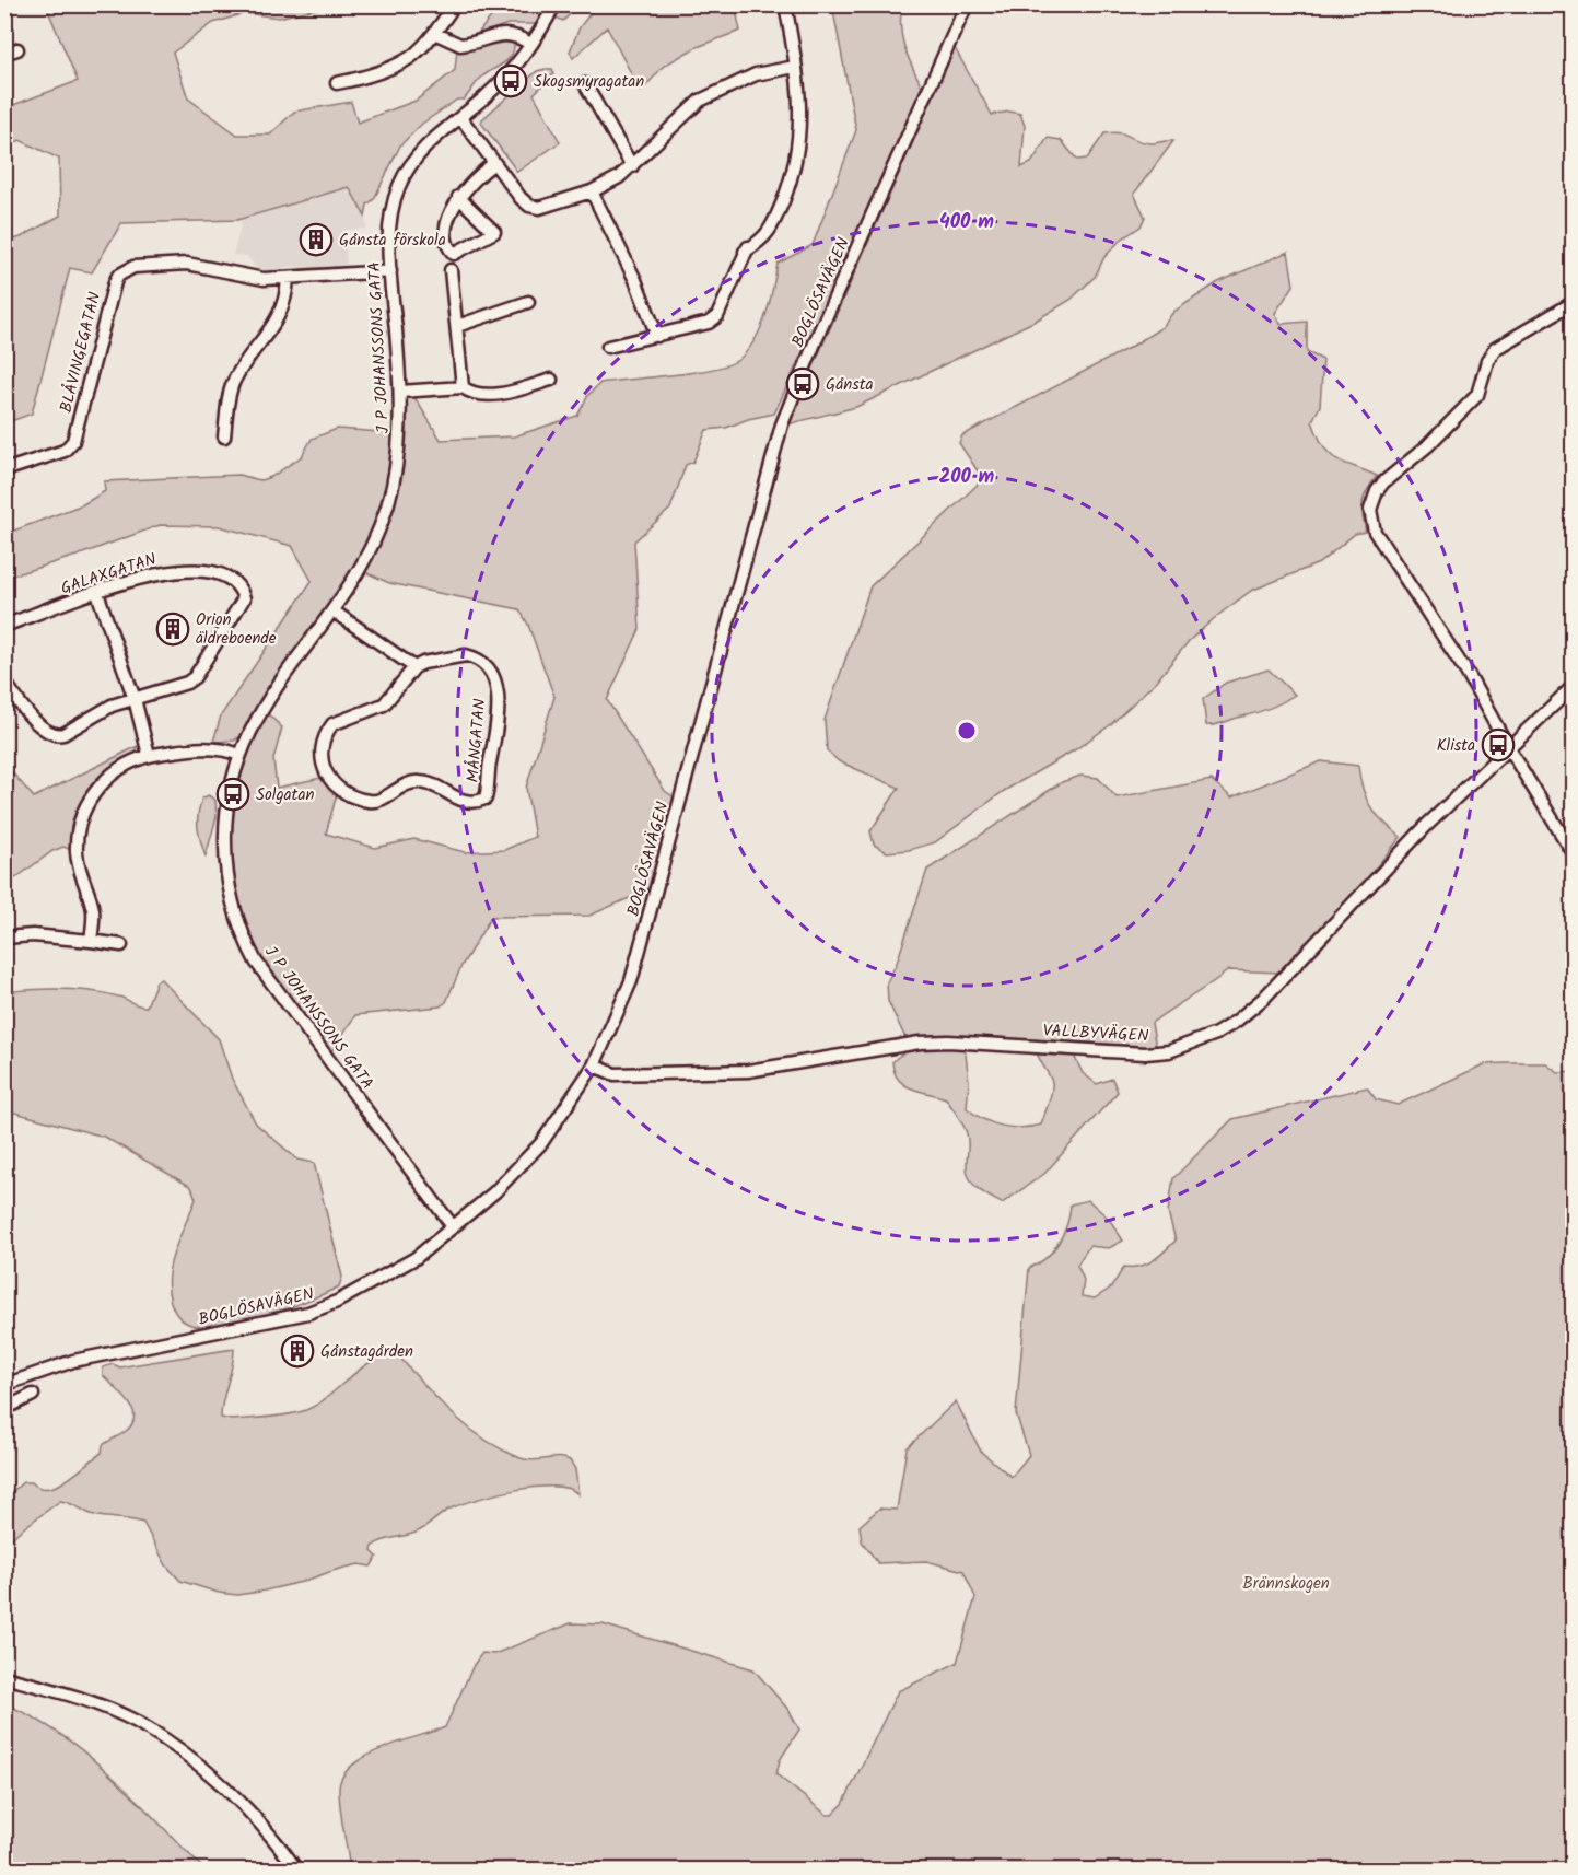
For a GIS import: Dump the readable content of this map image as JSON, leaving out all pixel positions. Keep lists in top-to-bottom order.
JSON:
{
  "streets": {
    "street": [
      "BOGLÖSAVÄGEN",
      "J P JOHANSSONS GATA",
      "BLÅVINGEGATAN",
      "GALAXGATAN",
      "MÅNGATAN",
      "VALLBYVÄGEN"
    ]
  },
  "crossings": [
    ["BOGLÖSAVÄGEN", "J P JOHANSSONS GATA"],
    ["BOGLÖSAVÄGEN", "VALLBYVÄGEN"],
    ["J P JOHANSSONS GATA", "BLÅVINGEGATAN"]
  ],
  "parks": ["Brännskogen"],
  "places": {
    "bus stop": [
      "Skogsmyragatan",
      "Gånsta",
      "Klista",
      "Solgatan"
    ],
    "building": ["Gånsta förskola", "Orion äldreboende", "Gånstagården"]
  },
  "rings": ["400 m", "200 m"]
}
